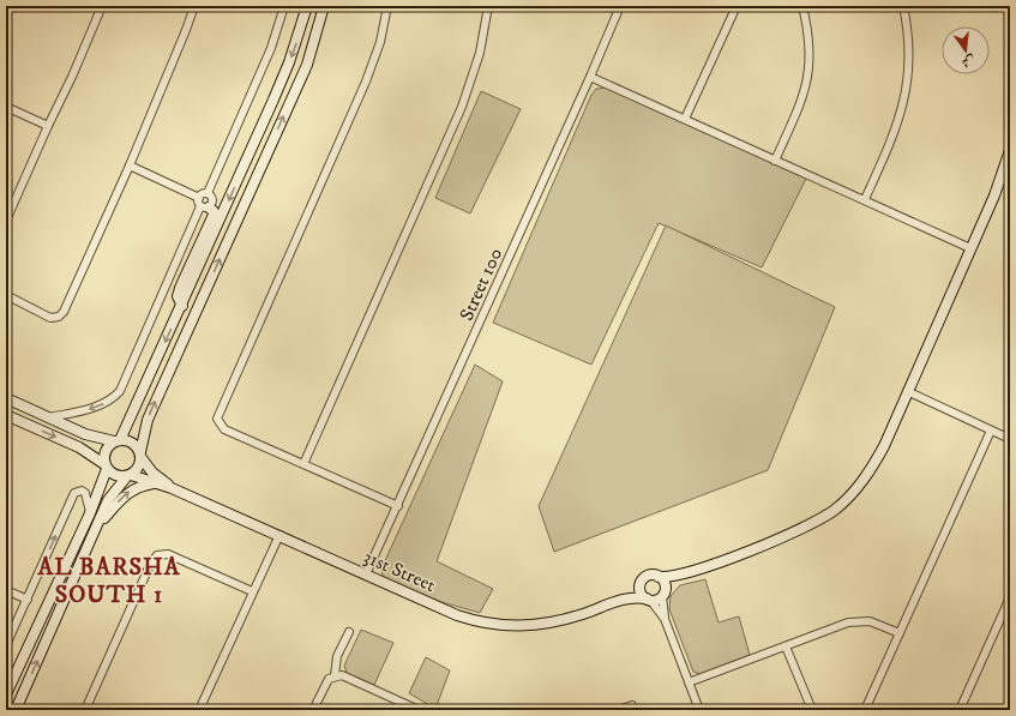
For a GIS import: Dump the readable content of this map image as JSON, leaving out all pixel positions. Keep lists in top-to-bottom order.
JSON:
{
  "streets": {
    "main road": ["31st Street"],
    "street": ["Street 100"]
  },
  "crossings": [
    ["Street 100", "31st Street"]
  ],
  "districts": ["AL BARSHA SOUTH 1"],
  "north": "bottom"
}
